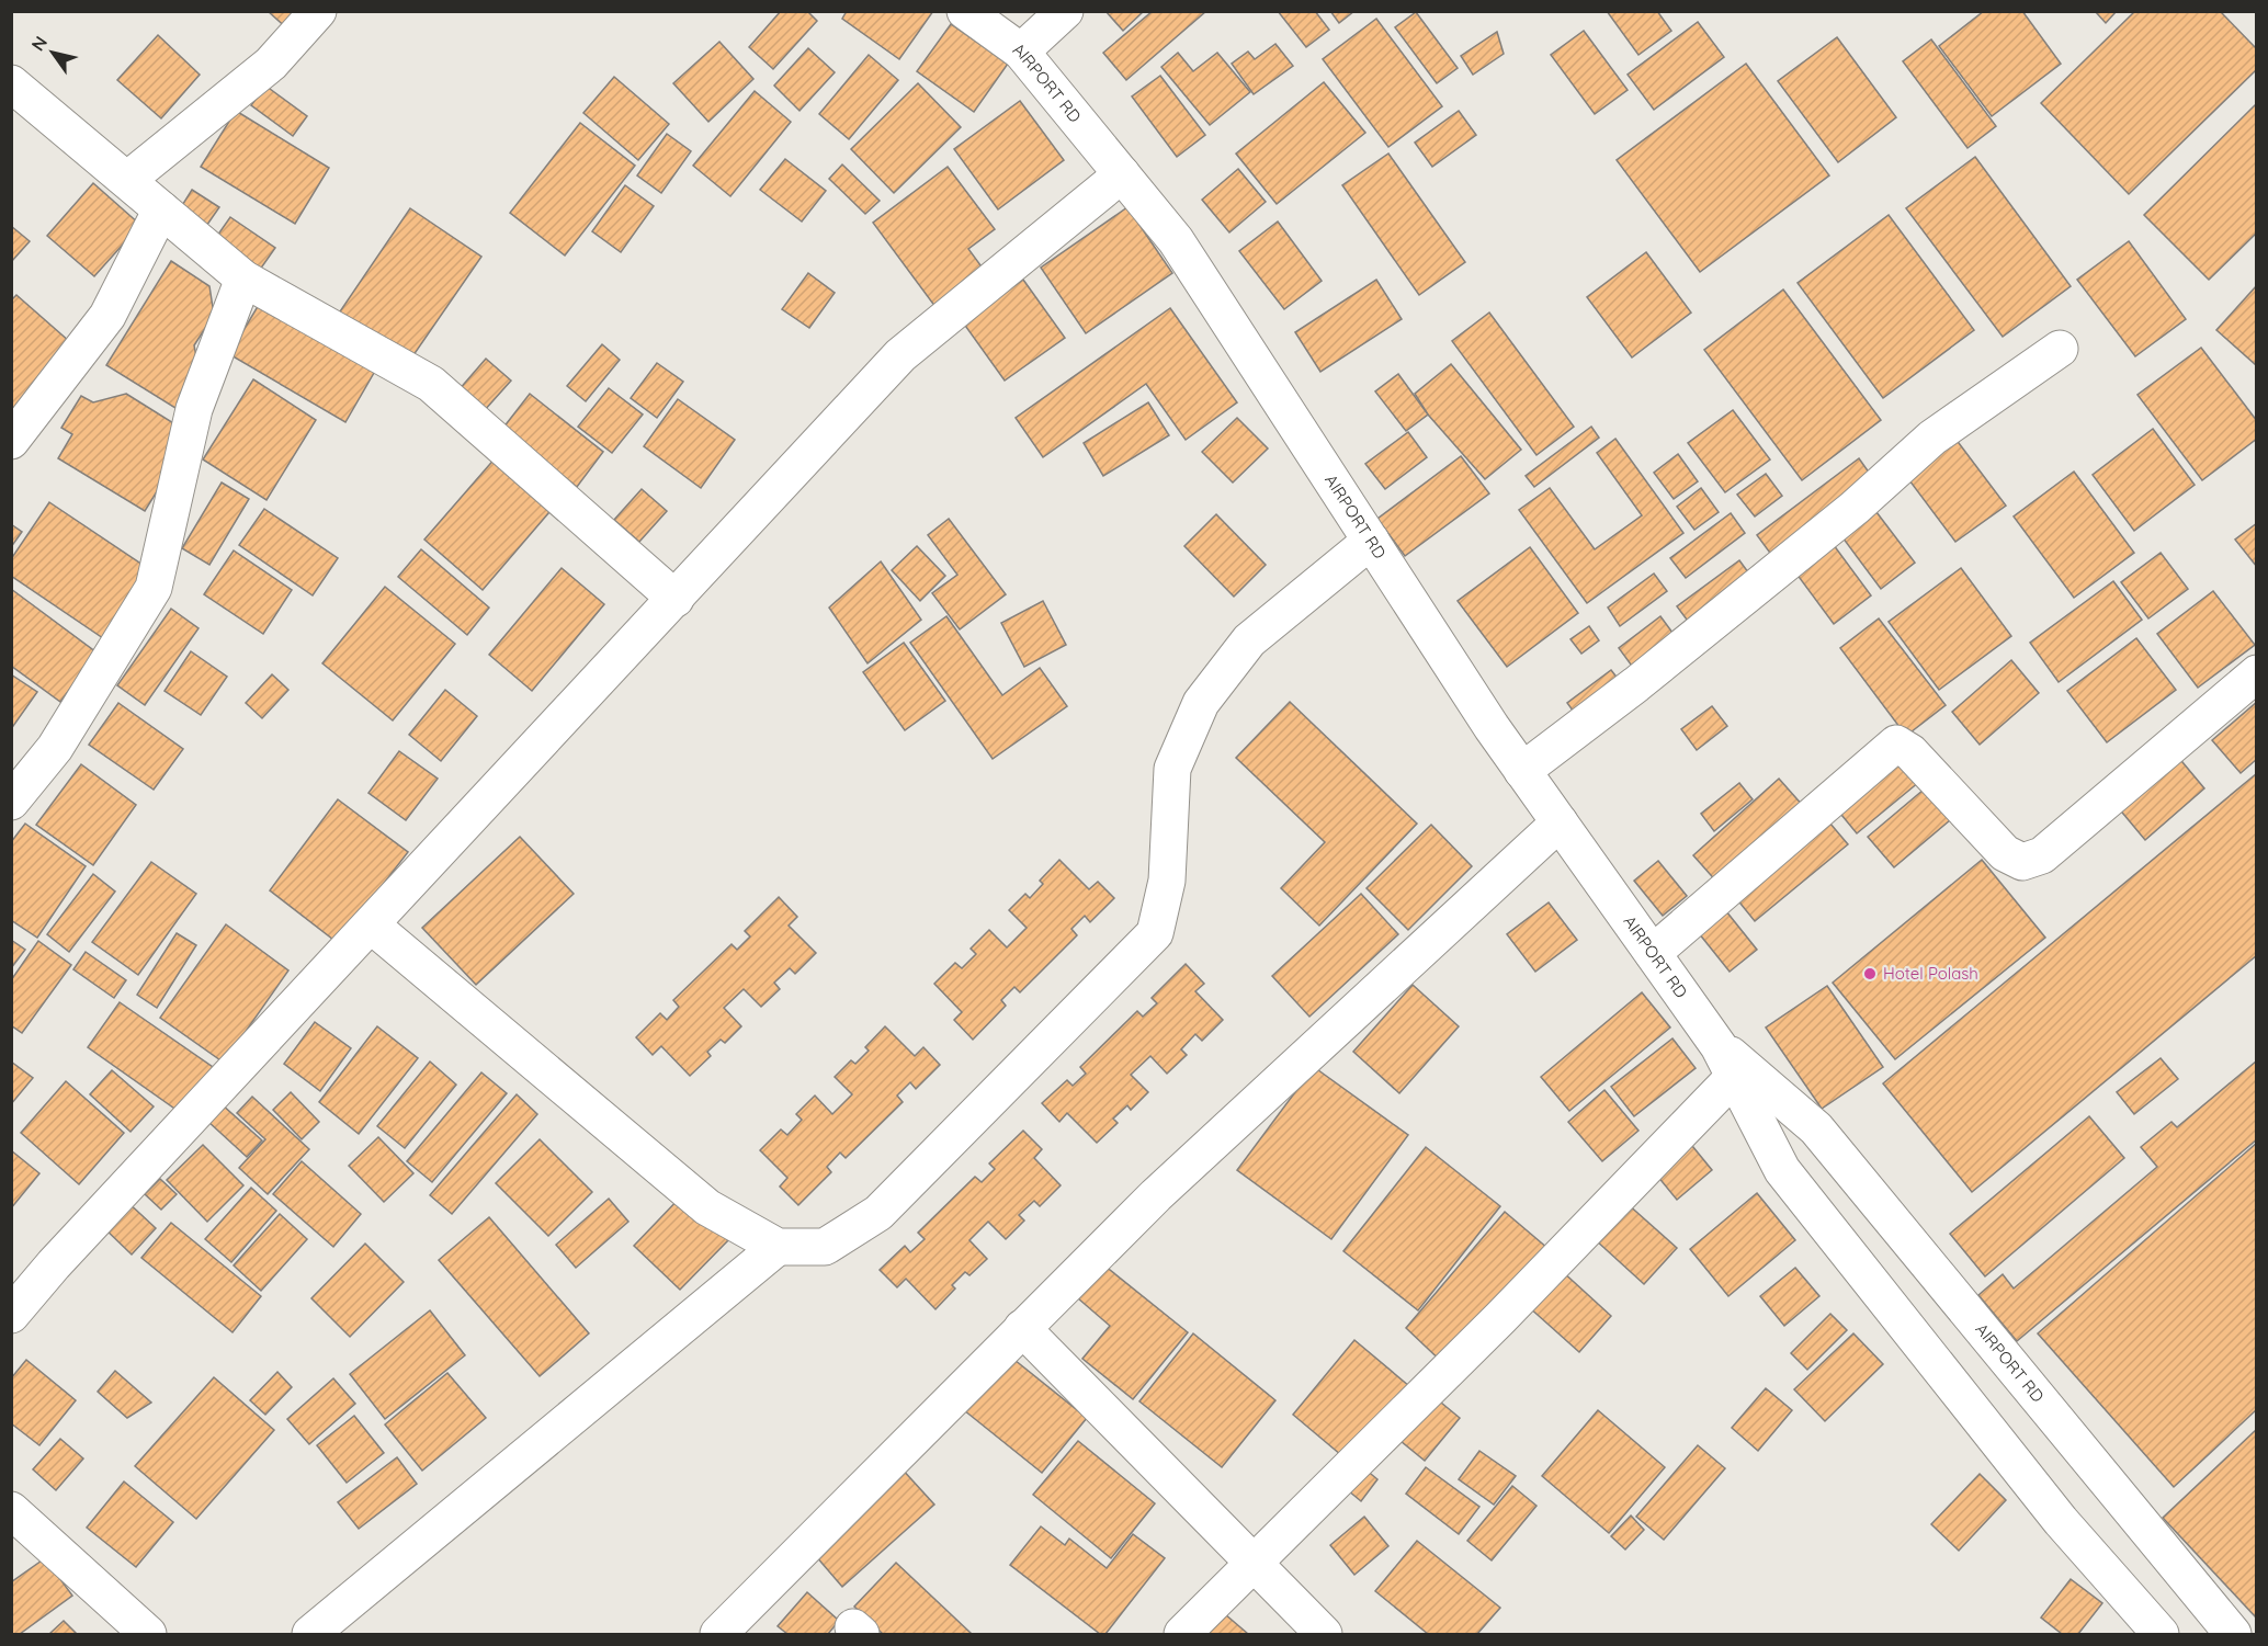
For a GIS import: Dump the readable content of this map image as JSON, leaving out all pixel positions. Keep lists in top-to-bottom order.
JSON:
{
  "streets": {
    "street": ["AIRPORT RD"]
  },
  "places": ["Hotel Polash"],
  "north": "top left"
}
